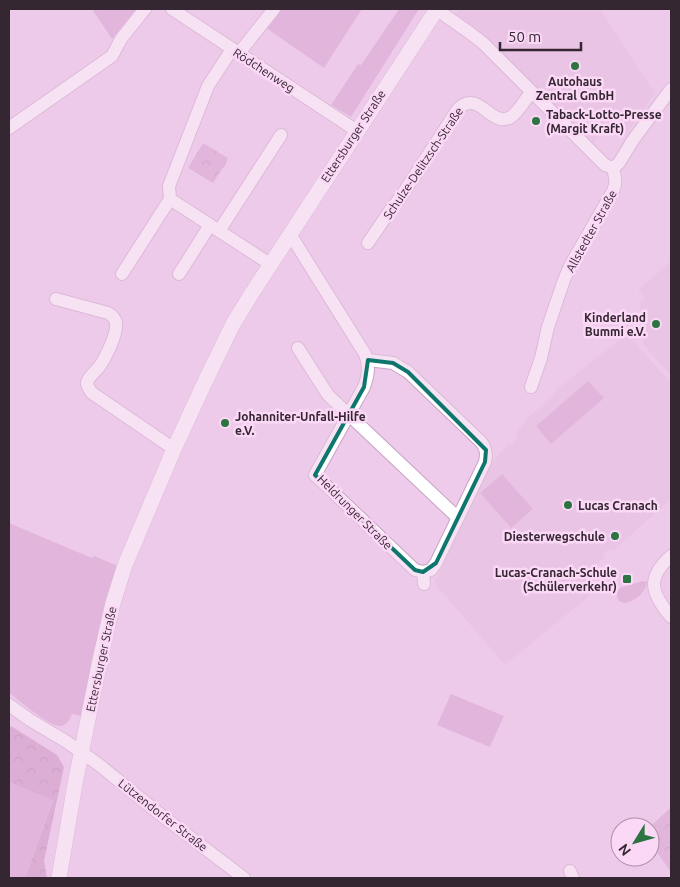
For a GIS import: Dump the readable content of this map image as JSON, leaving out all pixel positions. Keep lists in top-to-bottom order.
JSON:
{
  "streets": {
    "street": [
      "Rödchenweg",
      "Ettersburger Straße",
      "Schulze-Delitzsch-Straße",
      "Allstedter Straße",
      "Heldrunger Straße",
      "Lützendorfer Straße"
    ]
  },
  "crossings": [
    ["Rödchenweg", "Ettersburger Straße"],
    ["Ettersburger Straße", "Lützendorfer Straße"]
  ],
  "places": {
    "other": [
      "Autohaus Zentral GmbH",
      "Taback-Lotto-Presse (Margit Kraft)",
      "Kinderland Bummi e.V.",
      "Johanniter-Unfall-Hilfe e.V.",
      "Lucas Cranach",
      "Diesterwegschule"
    ],
    "transit": ["Lucas-Cranach-Schule (Schülerverkehr)"]
  },
  "scale_bar": "50 m",
  "north": "bottom left"
}
